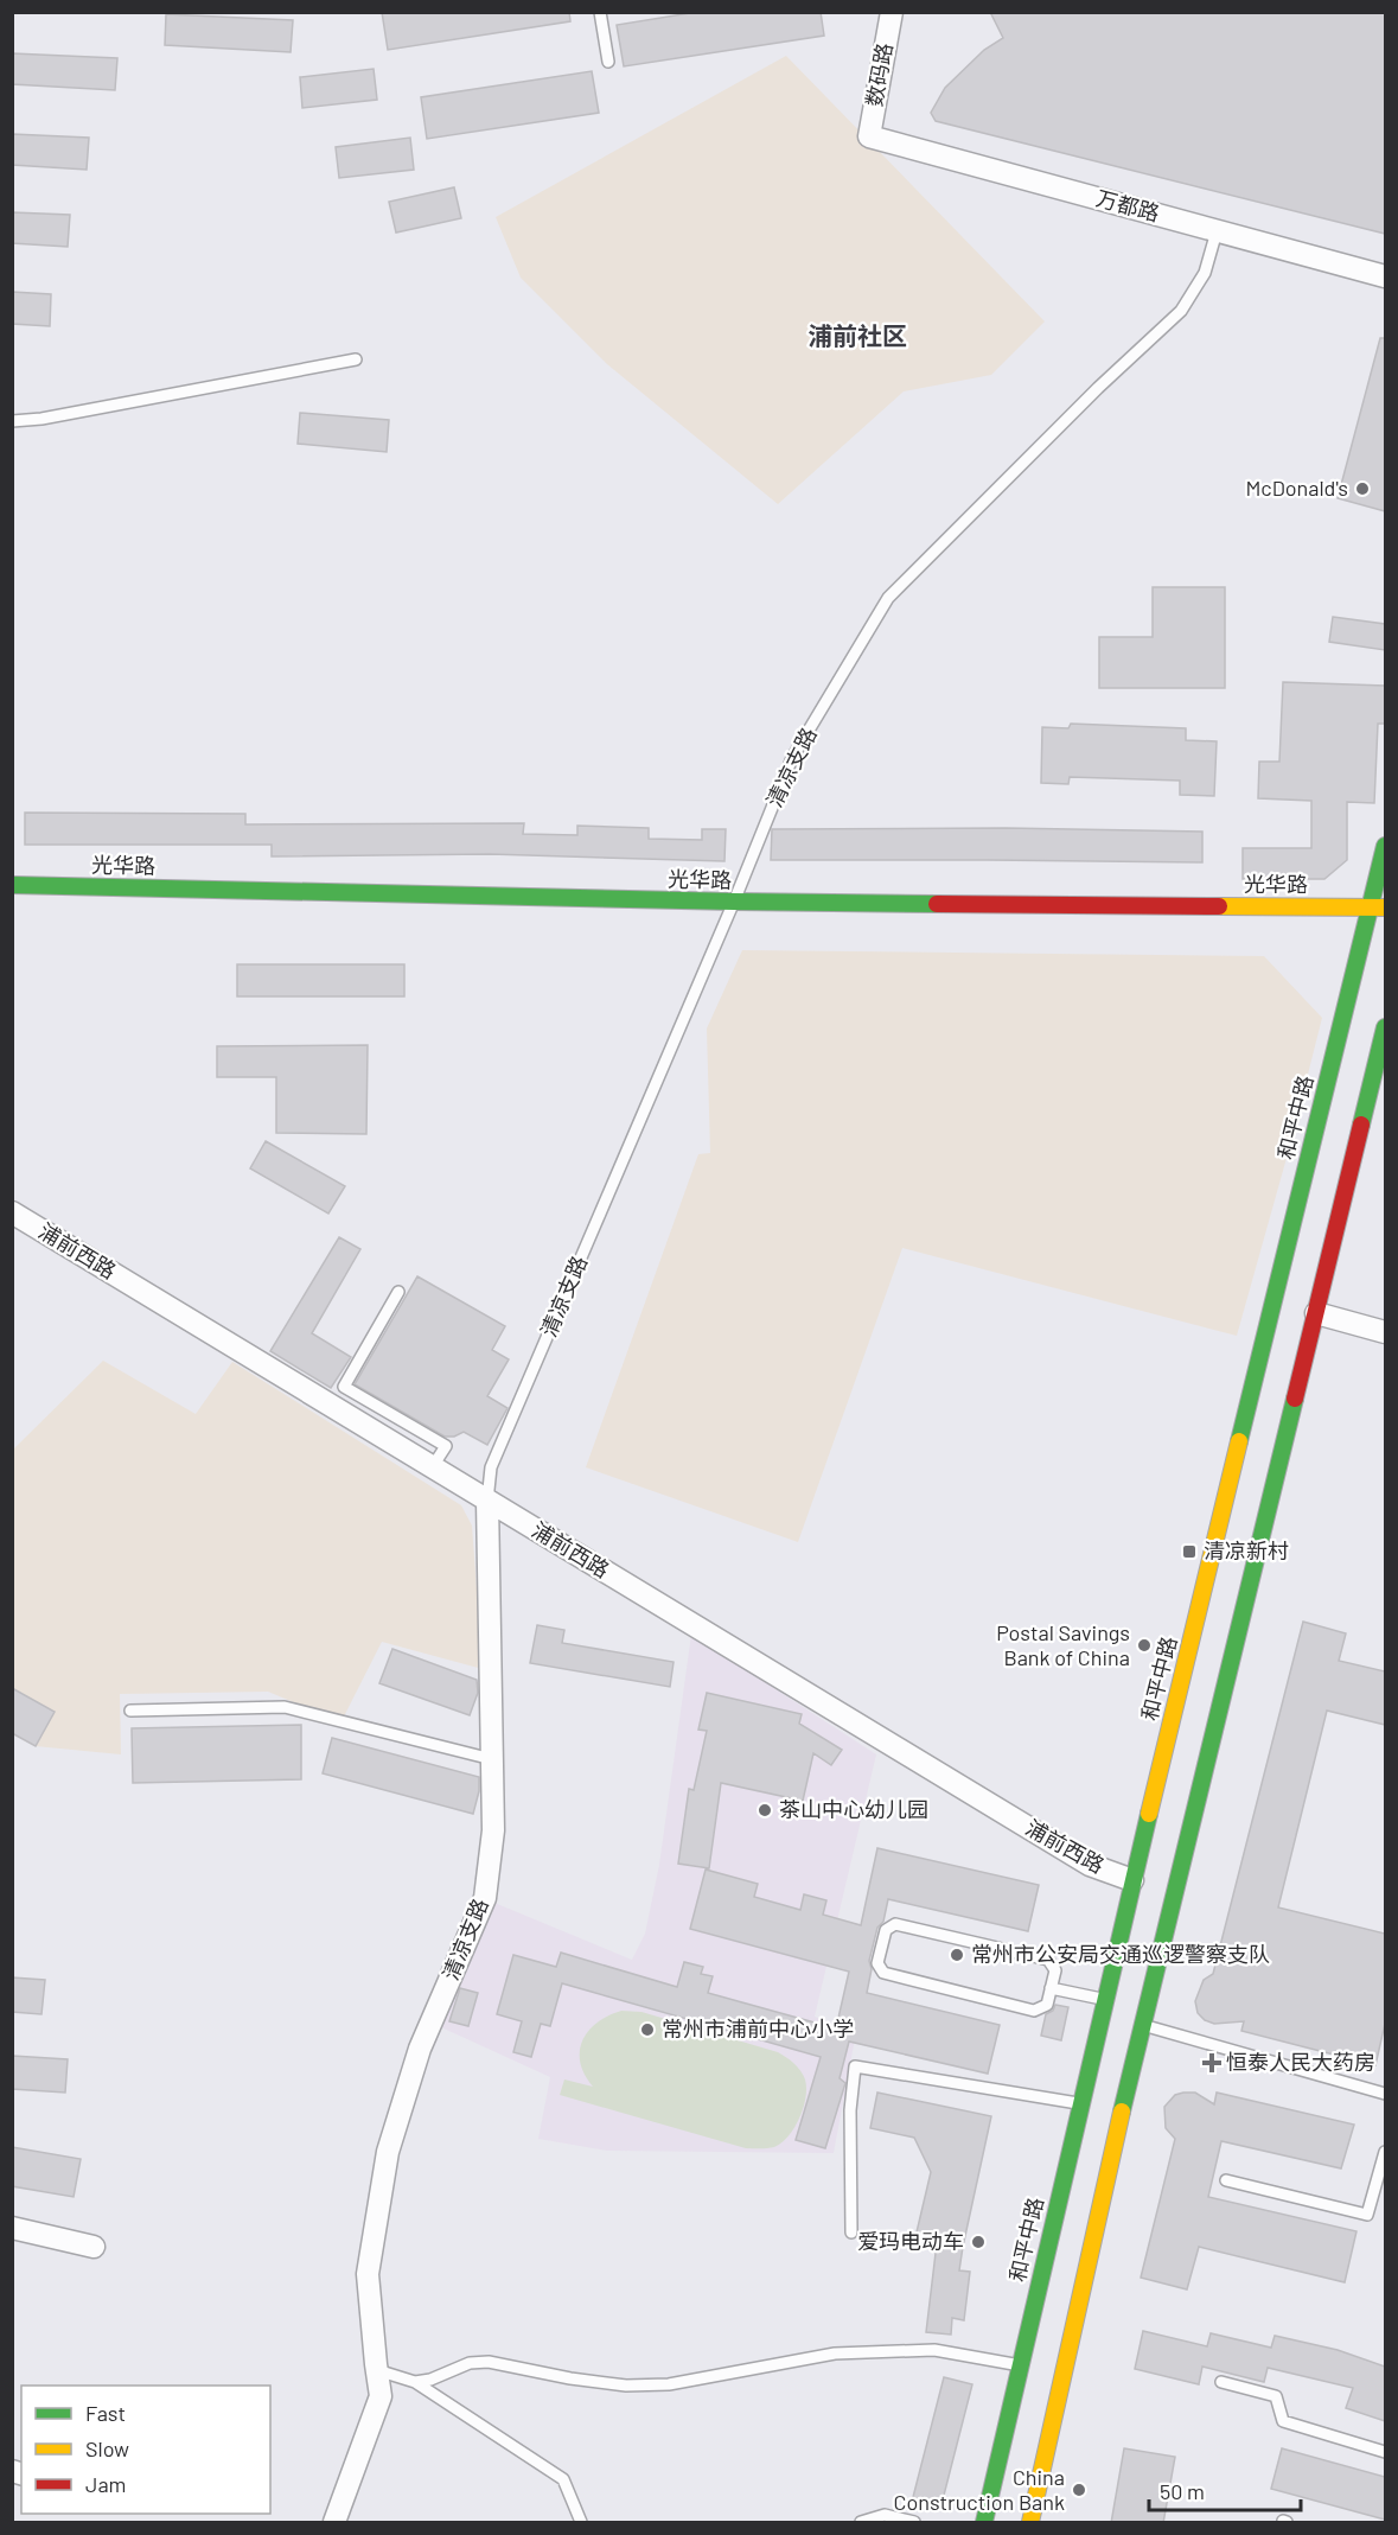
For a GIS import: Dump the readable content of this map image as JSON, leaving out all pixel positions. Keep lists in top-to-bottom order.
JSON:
{
  "streets": {
    "main road": ["光华路", "和平中路"],
    "street": [
      "数码路",
      "万都路",
      "清凉支路",
      "浦前西路"
    ]
  },
  "crossings": [
    ["数码路", "万都路"],
    ["万都路", "清凉支路"],
    ["清凉支路", "光华路"],
    ["清凉支路", "浦前西路"],
    ["光华路", "和平中路"],
    ["和平中路", "浦前西路"]
  ],
  "districts": ["浦前社区"],
  "places": {
    "other": [
      "McDonald's",
      "Postal Savings Bank of China",
      "茶山中心幼儿园",
      "常州市公安局交通巡逻警察支队",
      "常州市浦前中心小学",
      "爱玛电动车",
      "China Construction Bank"
    ],
    "transit": ["清凉新村"],
    "health": ["恒泰人民大药房"]
  },
  "legend": ["Fast", "Slow", "Jam"],
  "scale_bar": "50 m"
}
